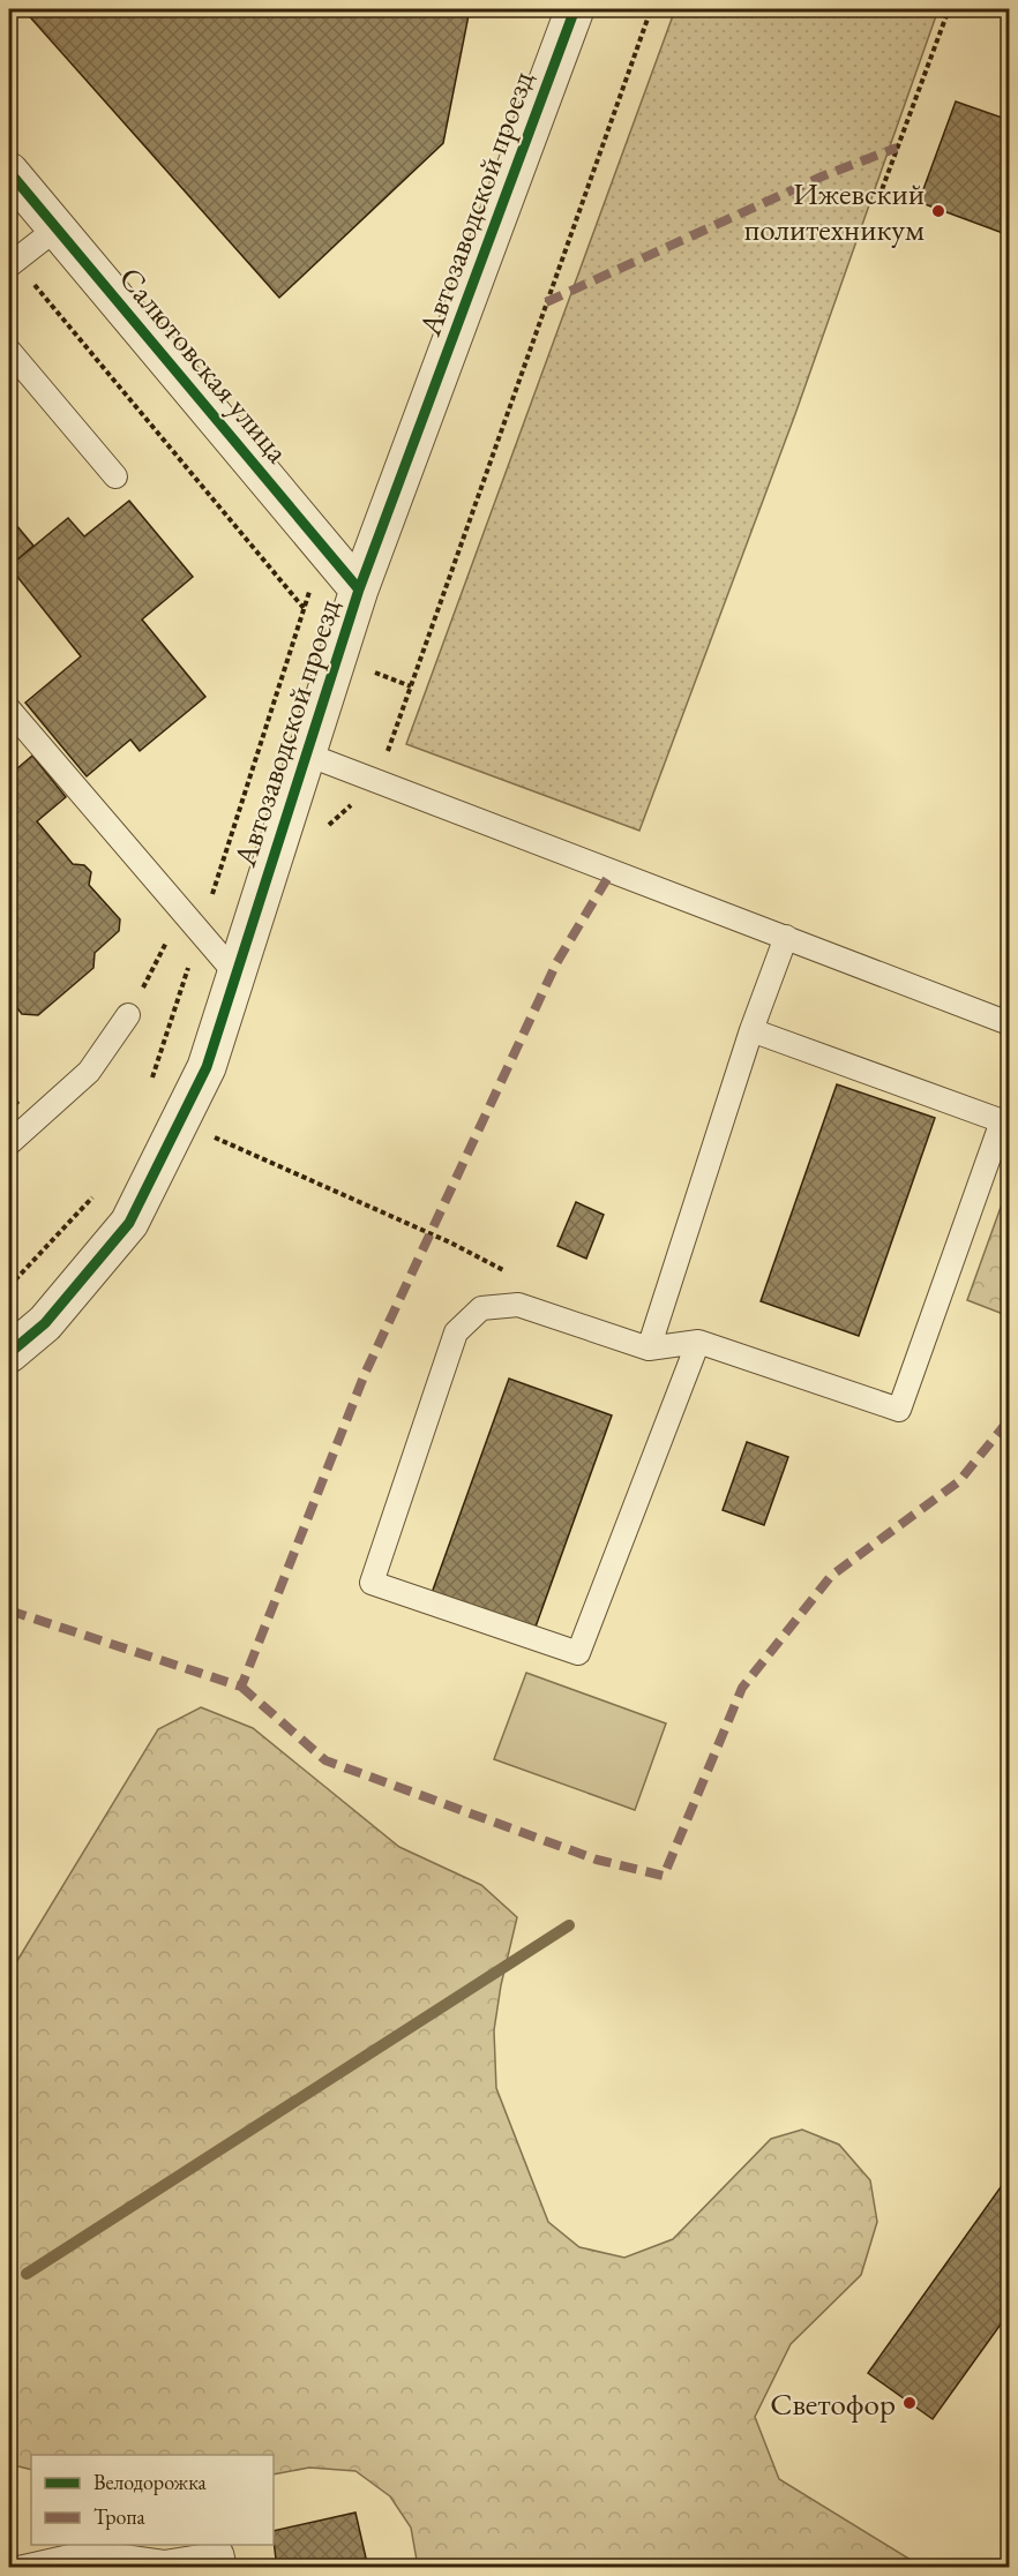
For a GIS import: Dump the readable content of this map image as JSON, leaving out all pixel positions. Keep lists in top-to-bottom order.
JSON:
{
  "streets": {
    "street": ["Автозаводской проезд", "Салютовская улица"]
  },
  "crossings": [
    ["Автозаводской проезд", "Салютовская улица"]
  ],
  "places": ["Ижевский политехникум", "Светофор"],
  "legend": ["Велодорожка", "Тропа"]
}
